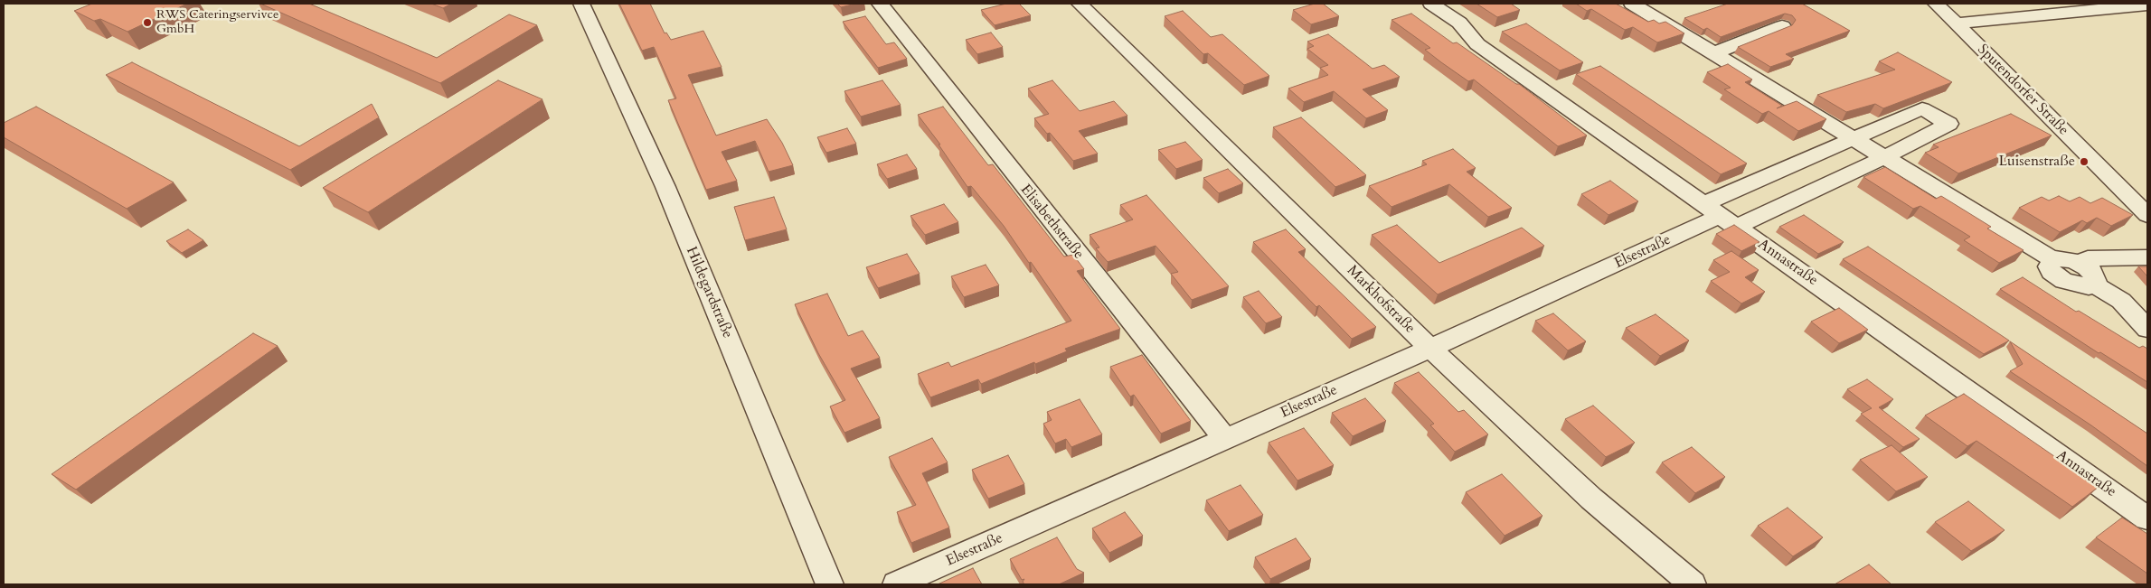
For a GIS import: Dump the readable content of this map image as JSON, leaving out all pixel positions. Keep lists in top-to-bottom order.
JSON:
{
  "streets": {
    "street": [
      "Sputendorfer Straße",
      "Elisabethstraße",
      "Elsestraße",
      "Annastraße",
      "Hildegardstraße",
      "Markhofstraße"
    ]
  },
  "crossings": [
    ["Elisabethstraße", "Elsestraße"],
    ["Elsestraße", "Annastraße"],
    ["Elsestraße", "Markhofstraße"]
  ],
  "places": ["RWS Cateringservivce GmbH", "Luisenstraße"]
}
